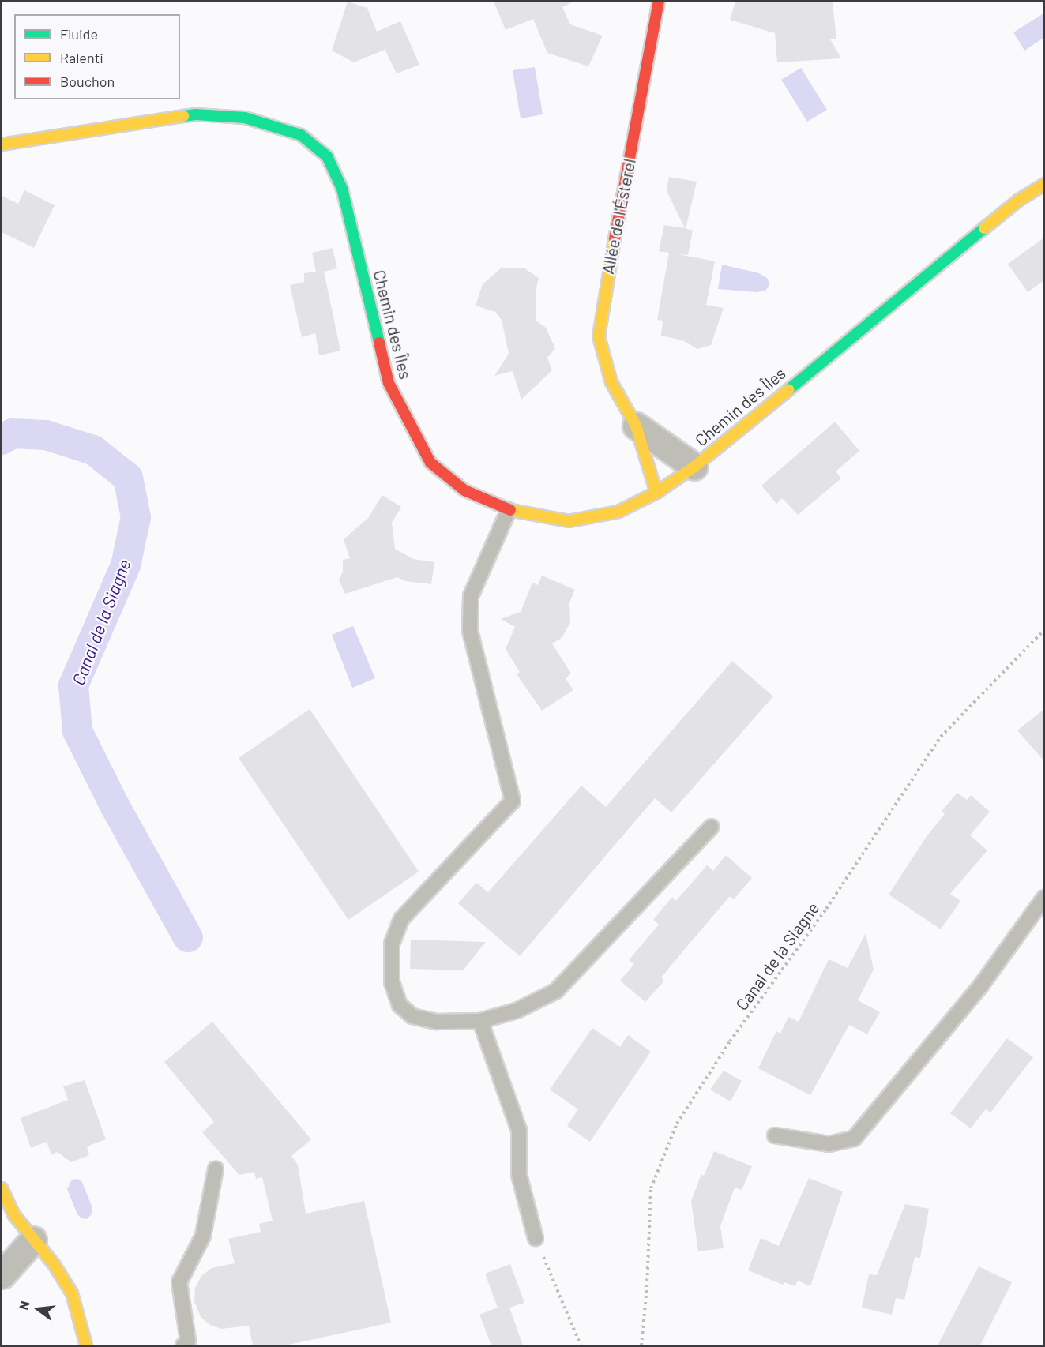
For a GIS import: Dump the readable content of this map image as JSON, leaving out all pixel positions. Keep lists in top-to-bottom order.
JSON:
{
  "streets": {
    "street": ["Allée de l'Ésterel", "Chemin des Îles"],
    "path": ["Canal de la Siagne"]
  },
  "crossings": [
    ["Allée de l'Ésterel", "Chemin des Îles"]
  ],
  "water": ["Canal de la Siagne"],
  "legend": ["Fluide", "Ralenti", "Bouchon"],
  "north": "left"
}
